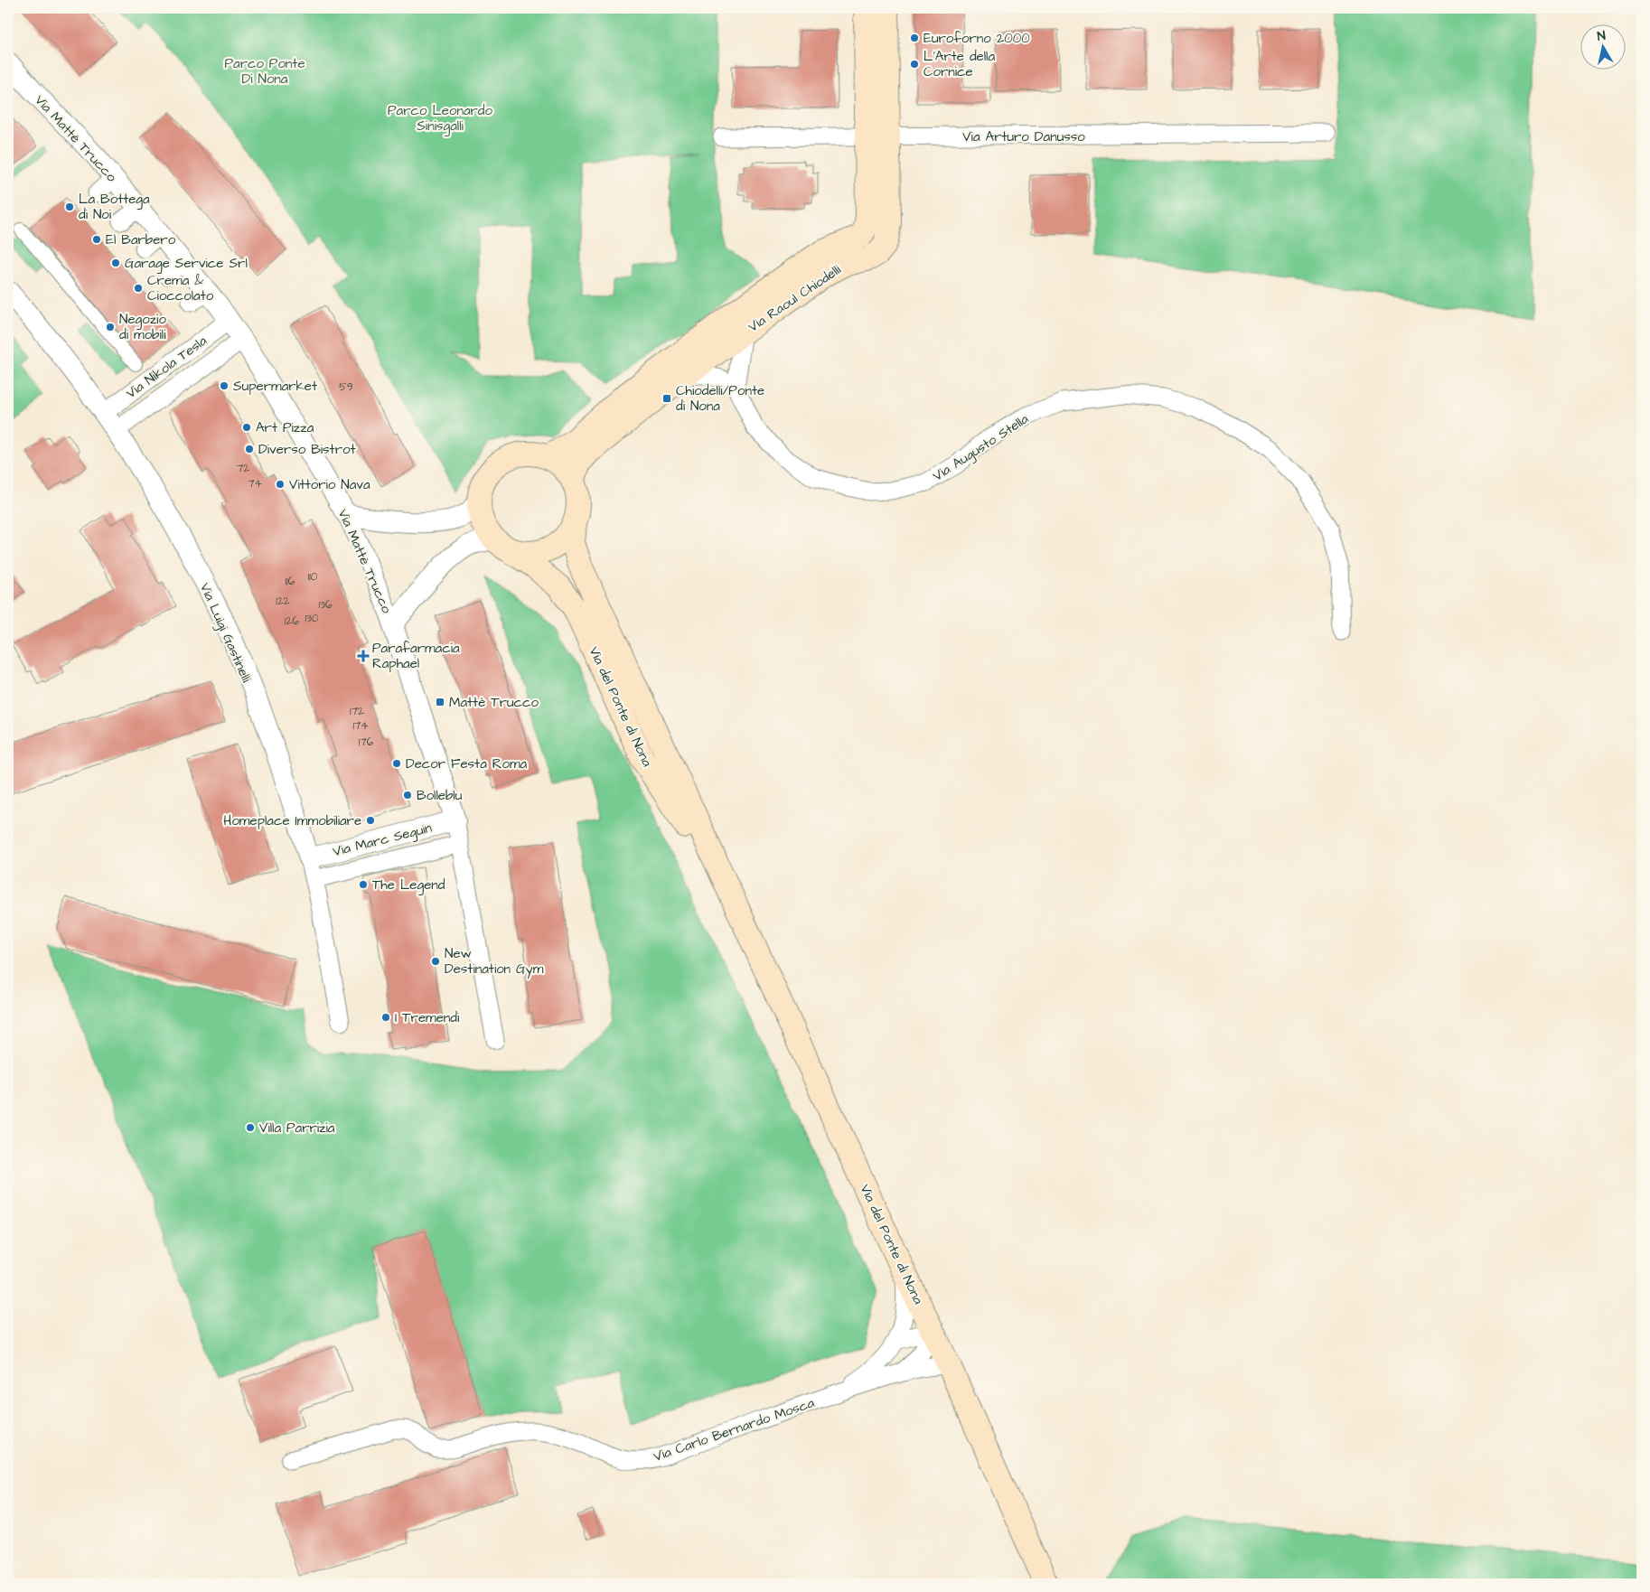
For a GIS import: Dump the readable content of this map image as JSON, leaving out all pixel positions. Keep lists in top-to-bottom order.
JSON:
{
  "streets": {
    "main road": ["Via Raoul Chiodelli", "Via del Ponte di Nona"],
    "street": [
      "Via Arturo Danusso",
      "Via Mattè Trucco",
      "Via Nikola Tesla",
      "Via Augusto Stella",
      "Via Luigi Gastinelli",
      "Via Marc Seguin",
      "Via Carlo Bernardo Mosca"
    ]
  },
  "crossings": [
    ["Via Arturo Danusso", "Via Raoul Chiodelli"],
    ["Via Mattè Trucco", "Via Nikola Tesla"],
    ["Via Mattè Trucco", "Via Marc Seguin"],
    ["Via Raoul Chiodelli", "Via del Ponte di Nona"],
    ["Via Nikola Tesla", "Via Luigi Gastinelli"],
    ["Via Luigi Gastinelli", "Via Marc Seguin"],
    ["Via del Ponte di Nona", "Via Carlo Bernardo Mosca"]
  ],
  "parks": ["Parco Ponte Di Nona", "Parco Leonardo Sinisgalli"],
  "places": {
    "other": [
      "Euroforno 2000",
      "L’Arte della Cornice",
      "La Bottega di Noi",
      "El Barbero",
      "Garage Service Srl",
      "Crema & Cioccolato",
      "Negozio di mobili",
      "Supermarket",
      "Art Pizza",
      "Diverso Bistrot",
      "Vittorio Nava",
      "Decor Festa Roma",
      "Bolleblu",
      "Homeplace Immobiliare",
      "The Legend",
      "New Destination Gym",
      "I Tremendi",
      "Villa Parrizia"
    ],
    "transit": ["Chiodelli/Ponte di Nona", "Mattè Trucco"],
    "health": ["Parafarmacia Raphael"]
  },
  "house_numbers": [
    "59",
    "72",
    "74",
    "110",
    "116",
    "122",
    "136",
    "130",
    "126",
    "172",
    "174",
    "176"
  ],
  "north": "top"
}
